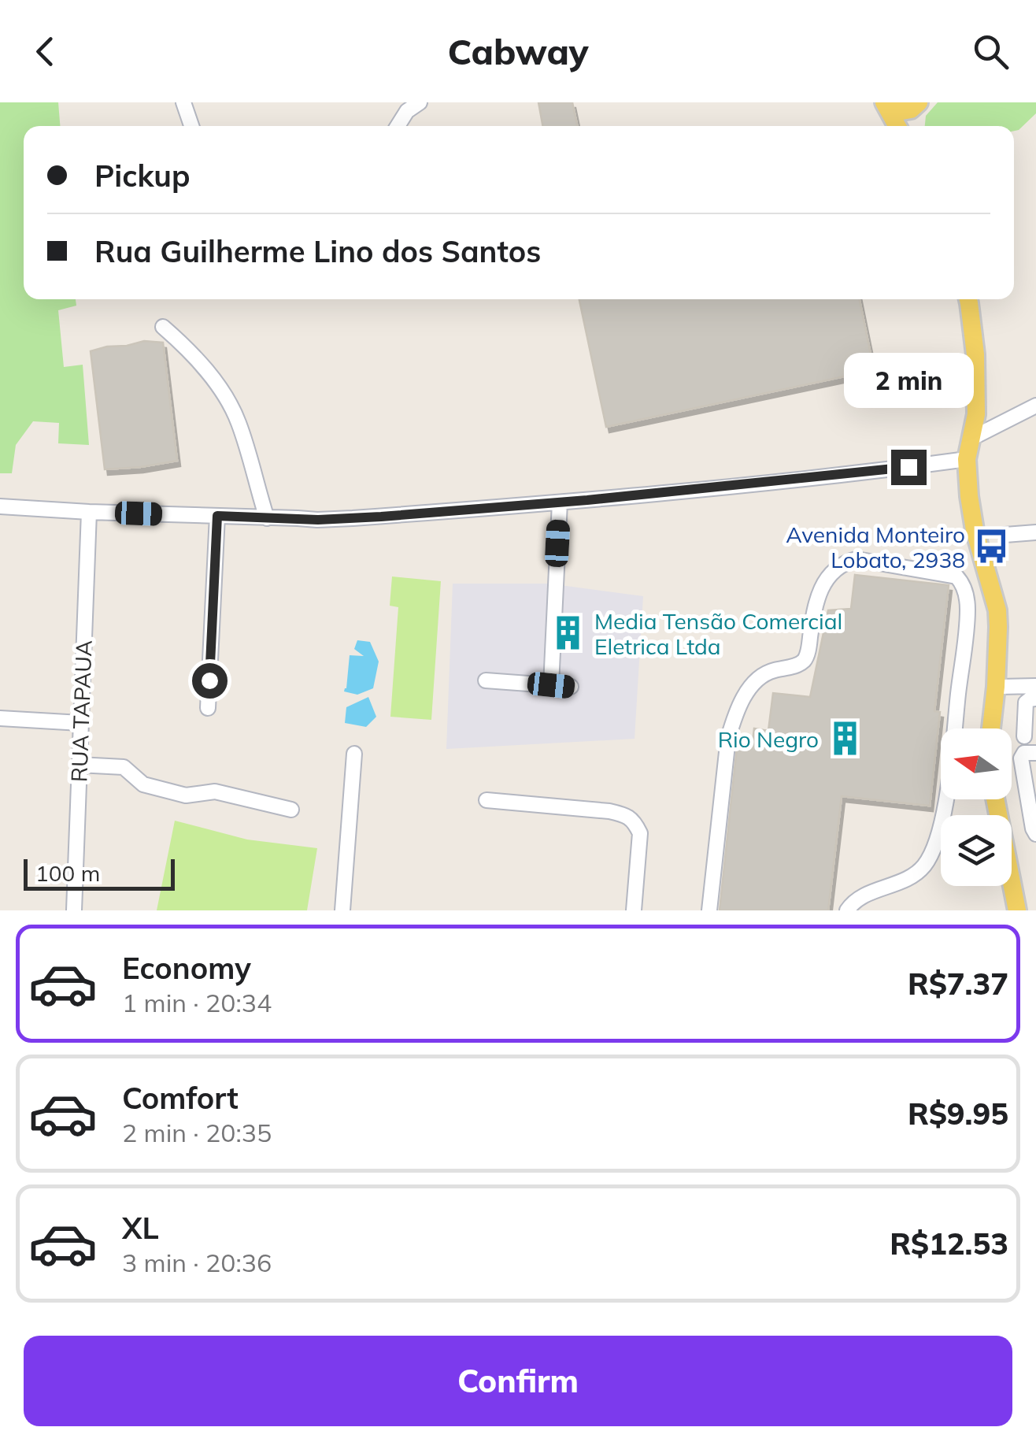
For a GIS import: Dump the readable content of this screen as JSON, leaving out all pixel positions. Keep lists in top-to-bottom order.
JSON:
{
  "streets": {
    "street": ["RUA TAPAUA"]
  },
  "places": {
    "bus stop": ["Avenida Monteiro Lobato, 2938"],
    "building": ["Media Tensão Comercial Eletrica Ltda", "Rio Negro"]
  },
  "scale_bar": "100 m",
  "north": "left",
  "page": {
    "header": "Cabway",
    "banner": ["Pickup", "Rua Guilherme Lino dos Santos"],
    "bubble": "2 min",
    "scale": "100 m",
    "list": [
      {
        "name": "Economy",
        "note": "1 min · 20:34",
        "value": "R$7.37"
      },
      {
        "name": "Comfort",
        "note": "2 min · 20:35",
        "value": "R$9.95"
      },
      {
        "name": "XL",
        "note": "3 min · 20:36",
        "value": "R$12.53"
      }
    ],
    "buttons": "Confirm"
  }
}
